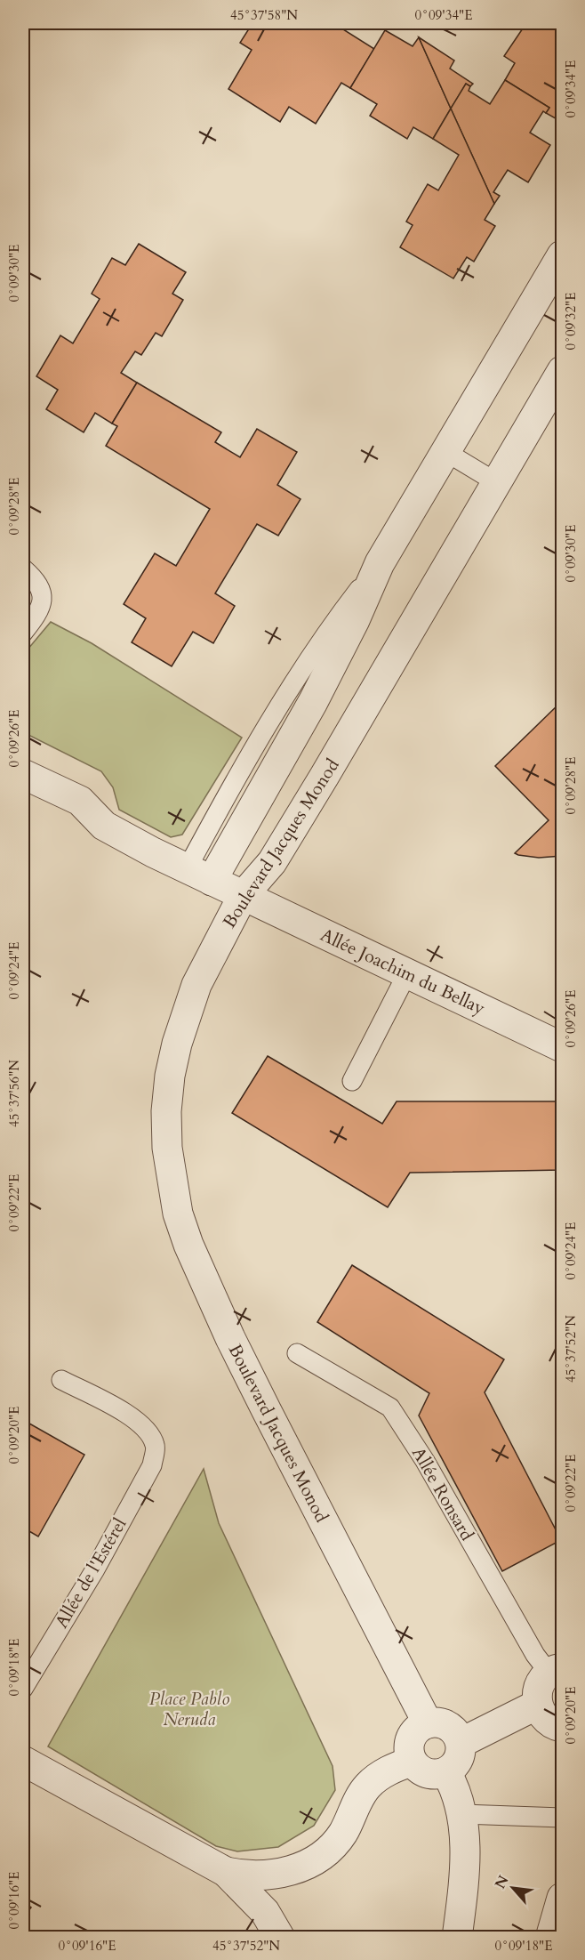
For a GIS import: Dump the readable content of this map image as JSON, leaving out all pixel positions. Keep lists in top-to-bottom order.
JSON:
{
  "streets": {
    "street": ["Boulevard Jacques Monod", "Allée Joachim du Bellay"],
    "lane": ["Allée Ronsard", "Allée de l'Estérel"]
  },
  "crossings": [
    ["Boulevard Jacques Monod", "Allée Joachim du Bellay"]
  ],
  "parks": ["Place Pablo Neruda"],
  "north": "top left",
  "coordinates": [
    "45°37'58\"N",
    "0°09'34\"E",
    "0°09'30\"E",
    "0°09'32\"E",
    "0°09'28\"E",
    "0°09'26\"E",
    "0°09'24\"E",
    "45°37'56\"N",
    "0°09'22\"E",
    "45°37'52\"N",
    "0°09'20\"E",
    "0°09'18\"E",
    "0°09'16\"E"
  ]
}
